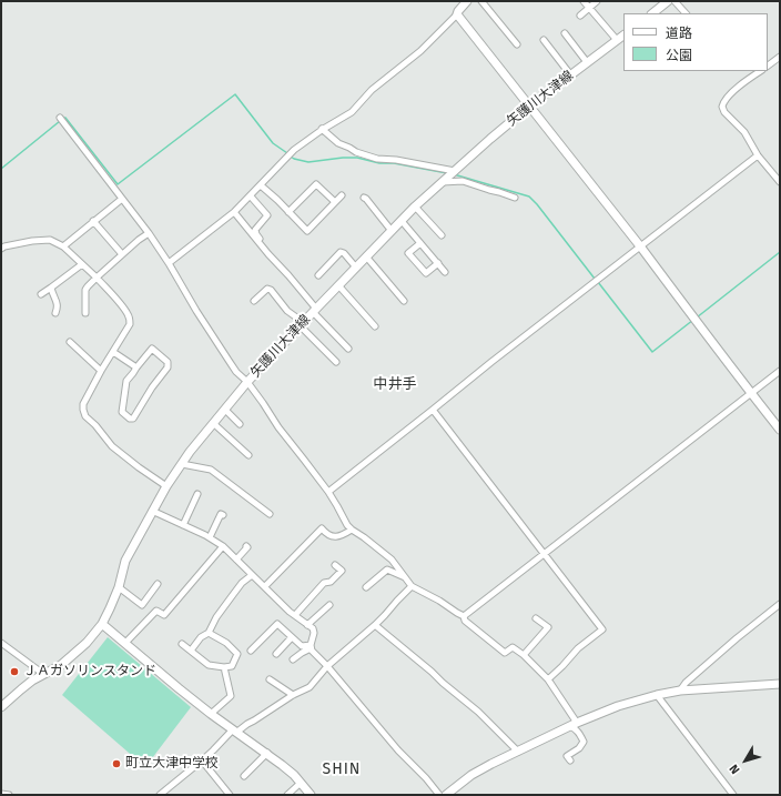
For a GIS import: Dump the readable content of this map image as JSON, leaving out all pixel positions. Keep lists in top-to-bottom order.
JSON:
{
  "streets": {
    "street": ["矢護川大津線"]
  },
  "districts": ["中井手", "SHIN"],
  "places": ["ＪＡガソリンスタンド", "町立大津中学校"],
  "legend": ["道路", "公園"],
  "north": "bottom left"
}
